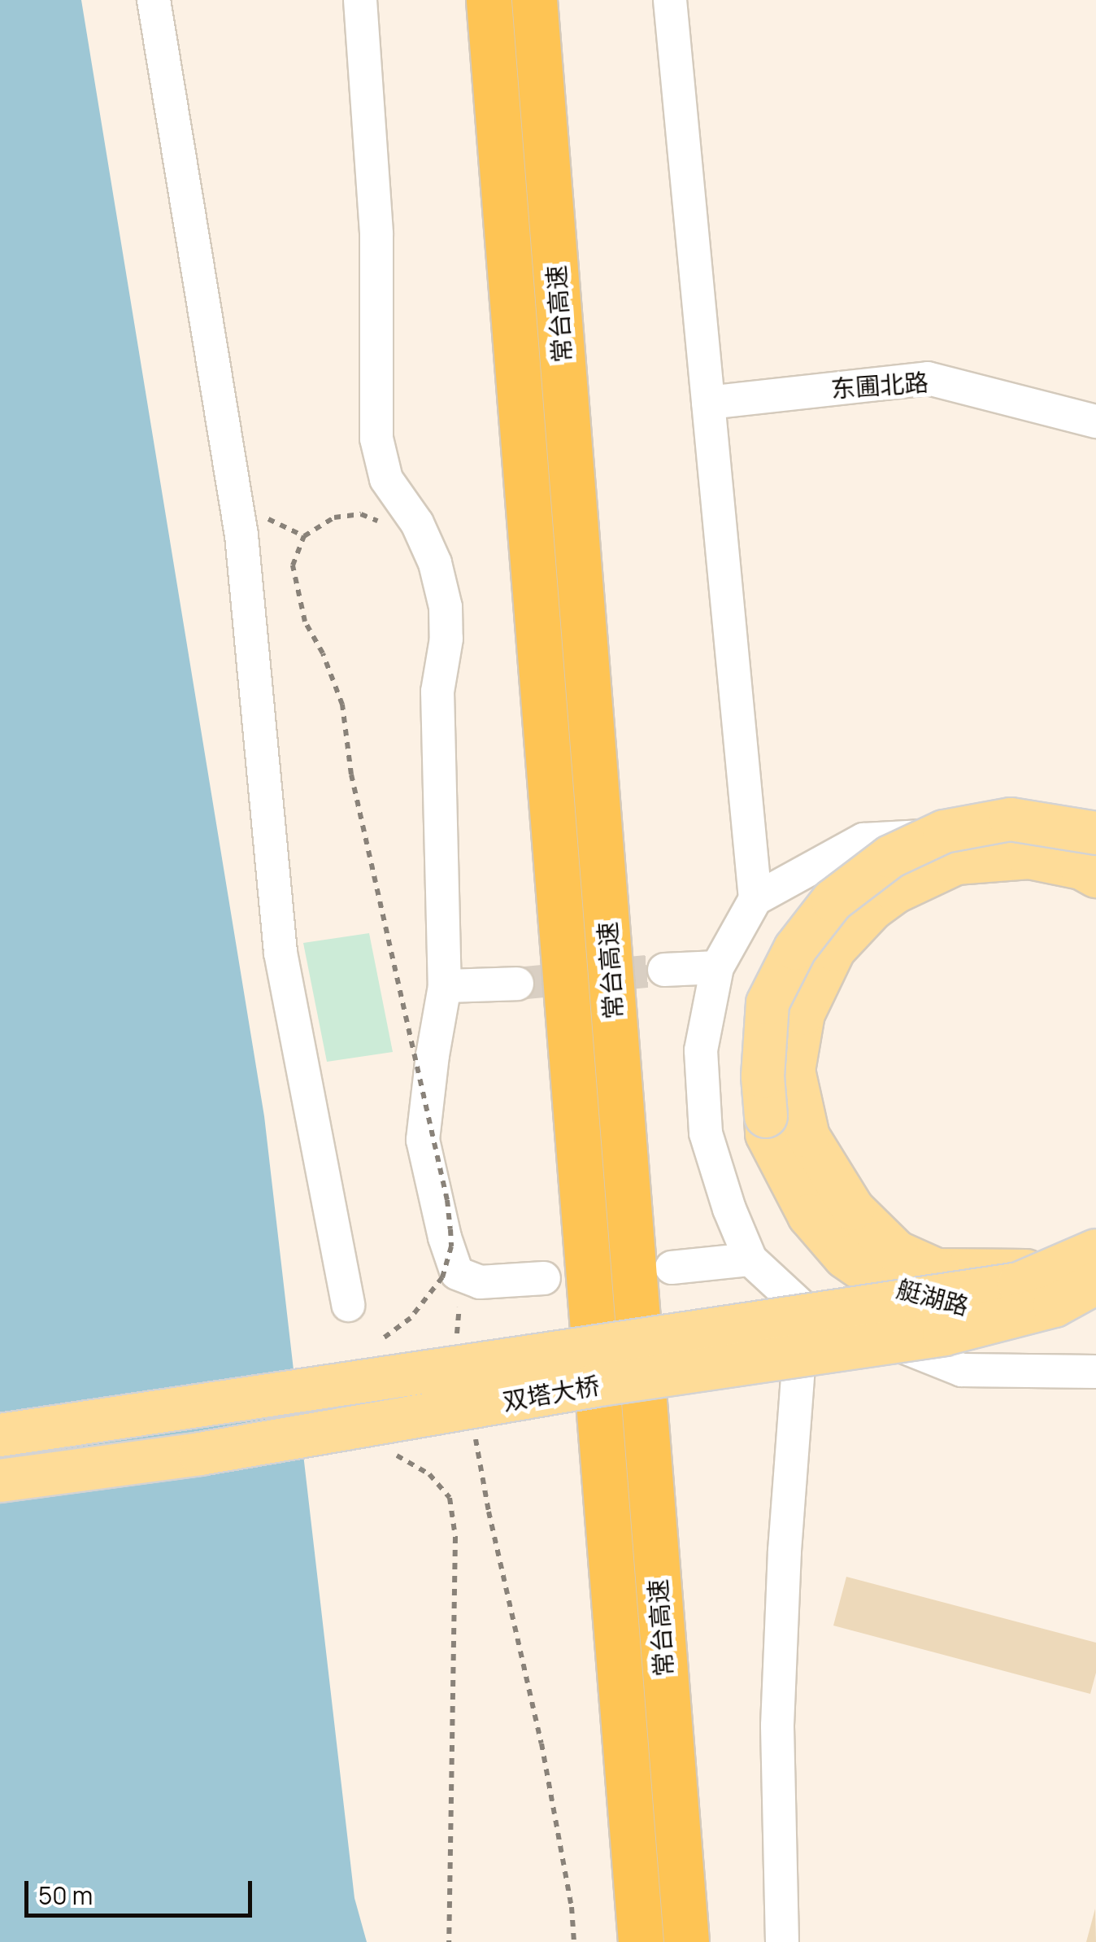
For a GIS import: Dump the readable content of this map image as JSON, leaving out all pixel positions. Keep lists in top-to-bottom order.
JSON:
{
  "streets": {
    "highway": ["常台高速"],
    "main road": ["艇湖路", "双塔大桥"],
    "street": ["东圃北路"]
  },
  "scale_bar": "50 m"
}
